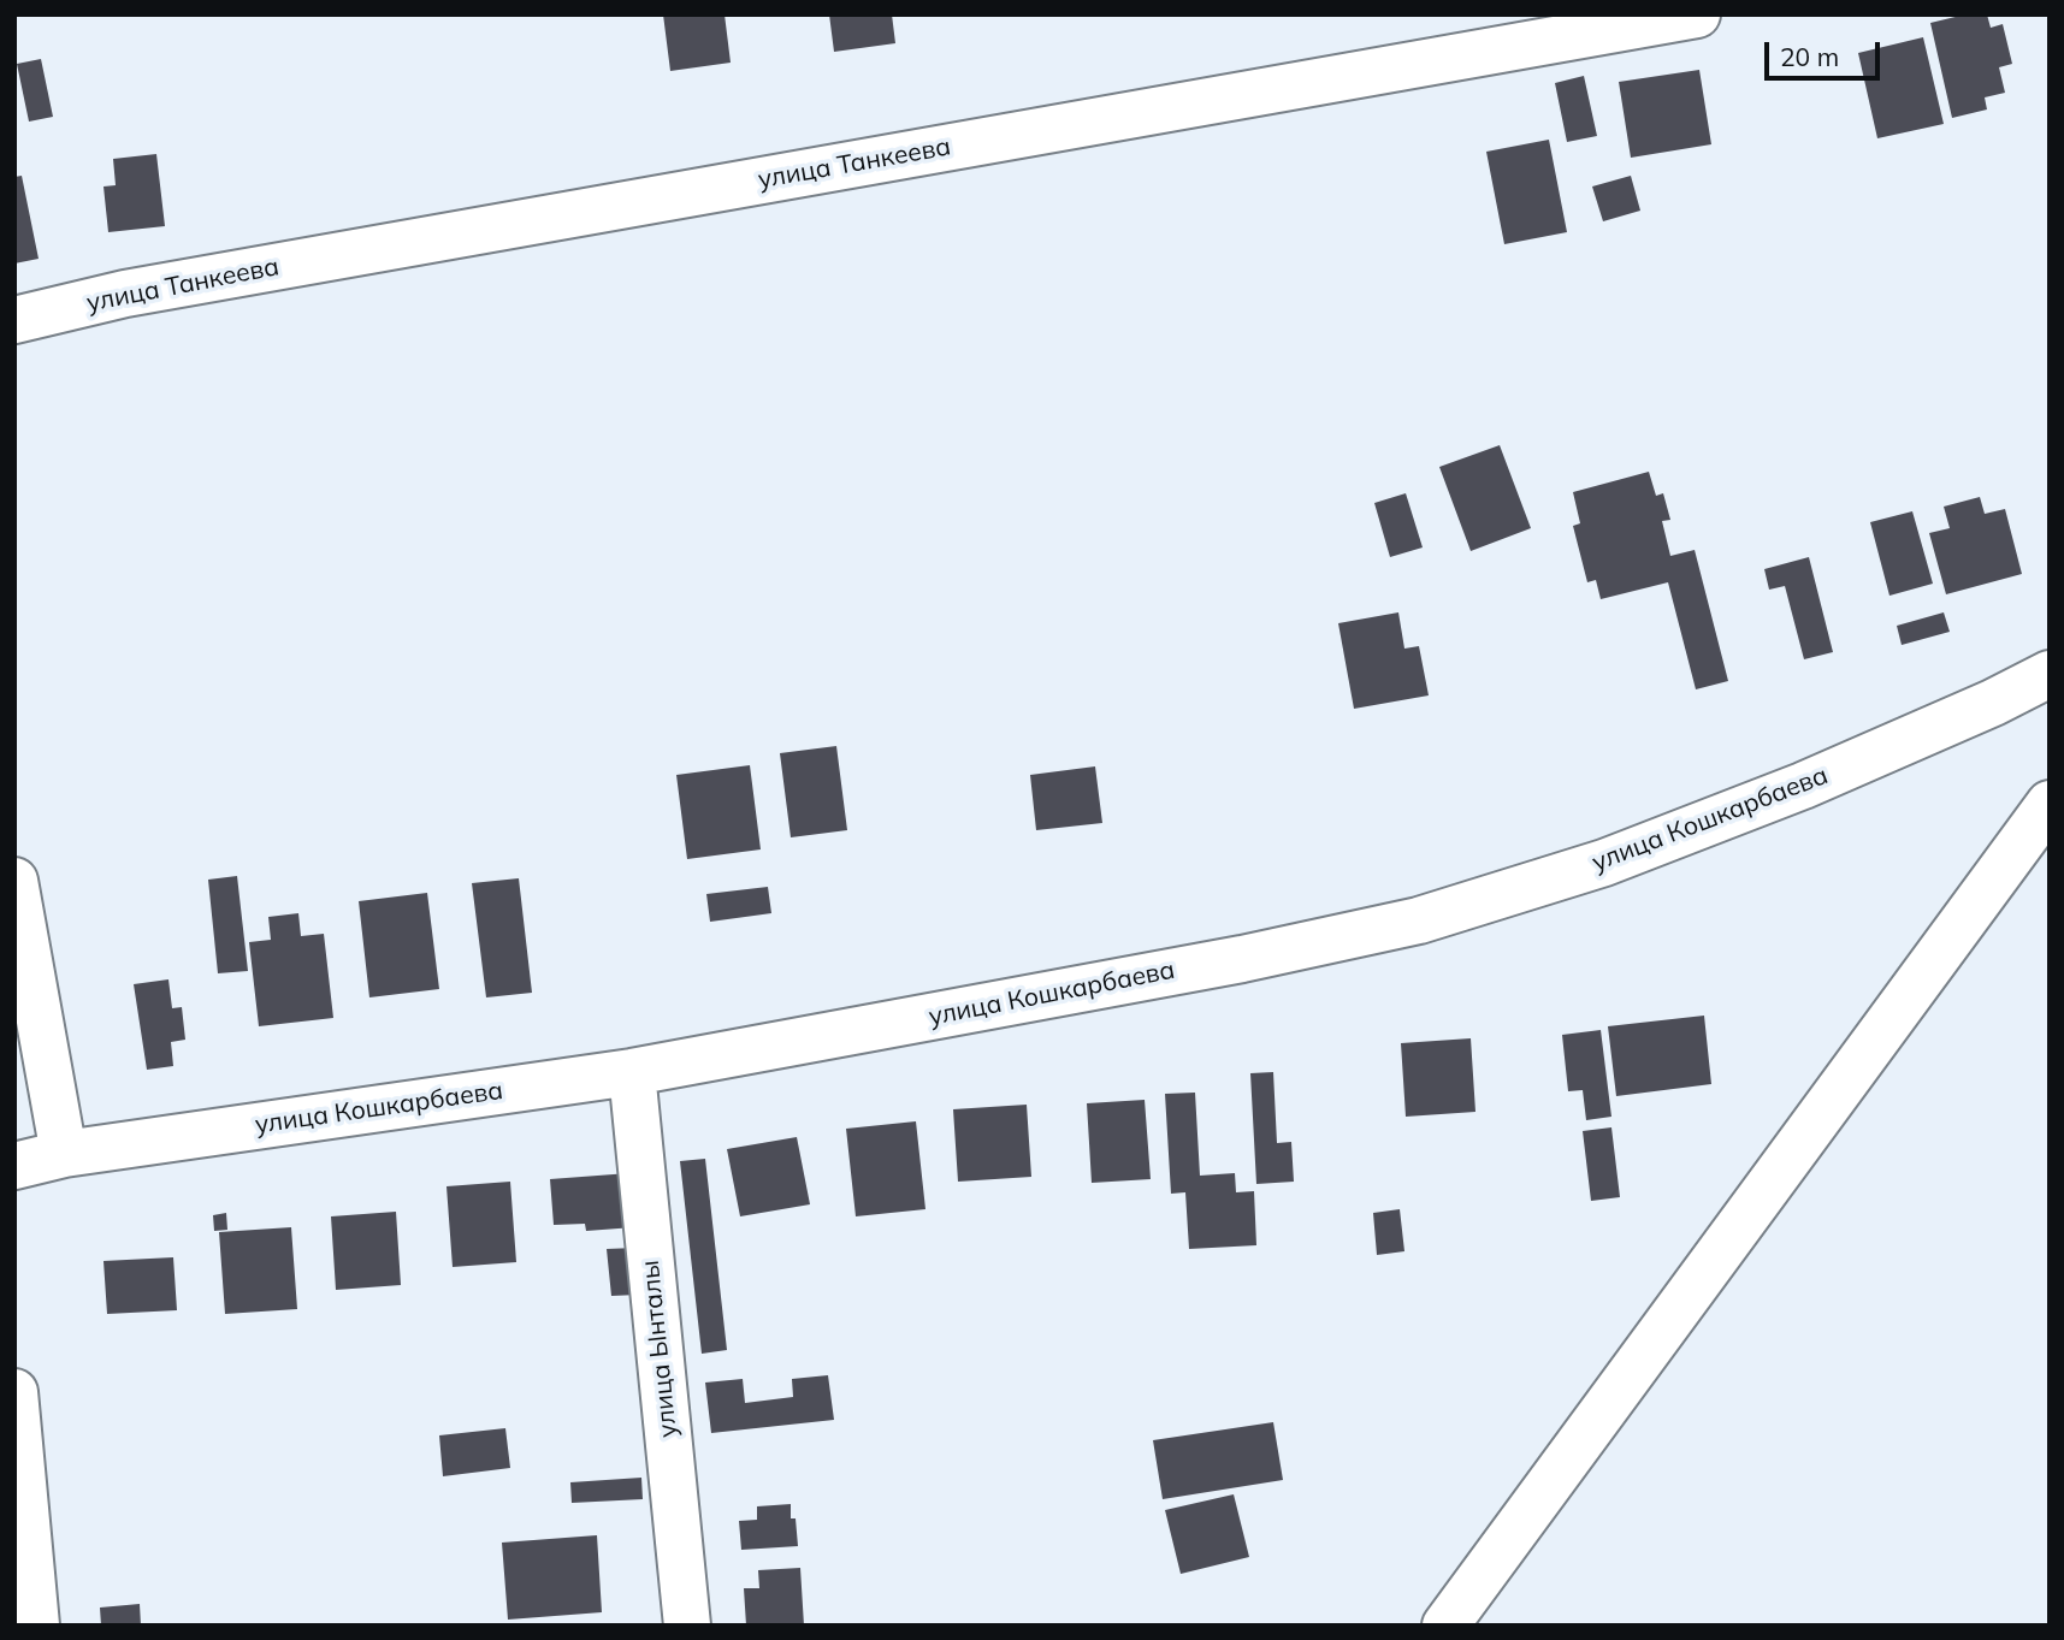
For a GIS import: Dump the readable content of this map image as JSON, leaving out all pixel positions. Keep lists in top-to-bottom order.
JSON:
{
  "streets": {
    "street": ["улица Танкеева", "улица Кошкарбаева", "улица Ынталы"]
  },
  "crossings": [
    ["улица Кошкарбаева", "улица Ынталы"]
  ],
  "scale_bar": "20 m"
}
